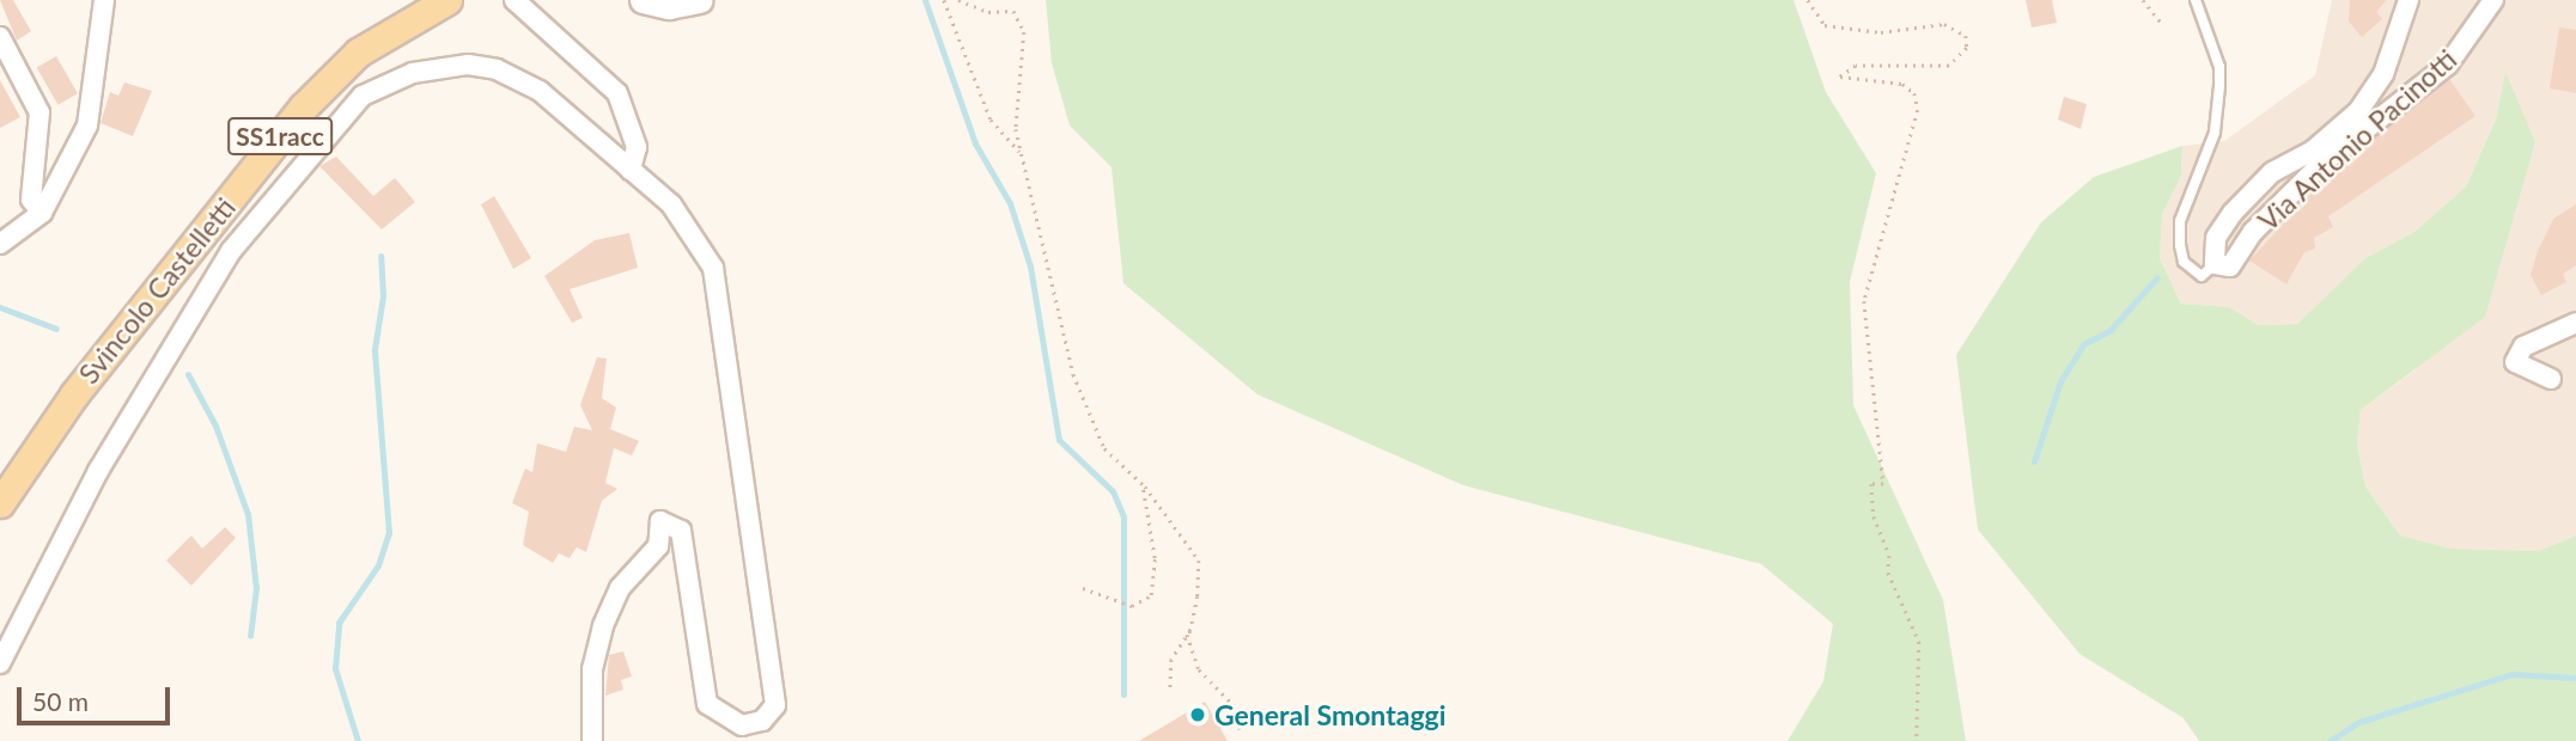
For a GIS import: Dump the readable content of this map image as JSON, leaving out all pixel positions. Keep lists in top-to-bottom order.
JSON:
{
  "streets": {
    "main road": ["SS1racc", "Svincolo Castelletti"],
    "street": ["Via Antonio Pacinotti"]
  },
  "places": ["General Smontaggi"],
  "scale_bar": "50 m"
}
